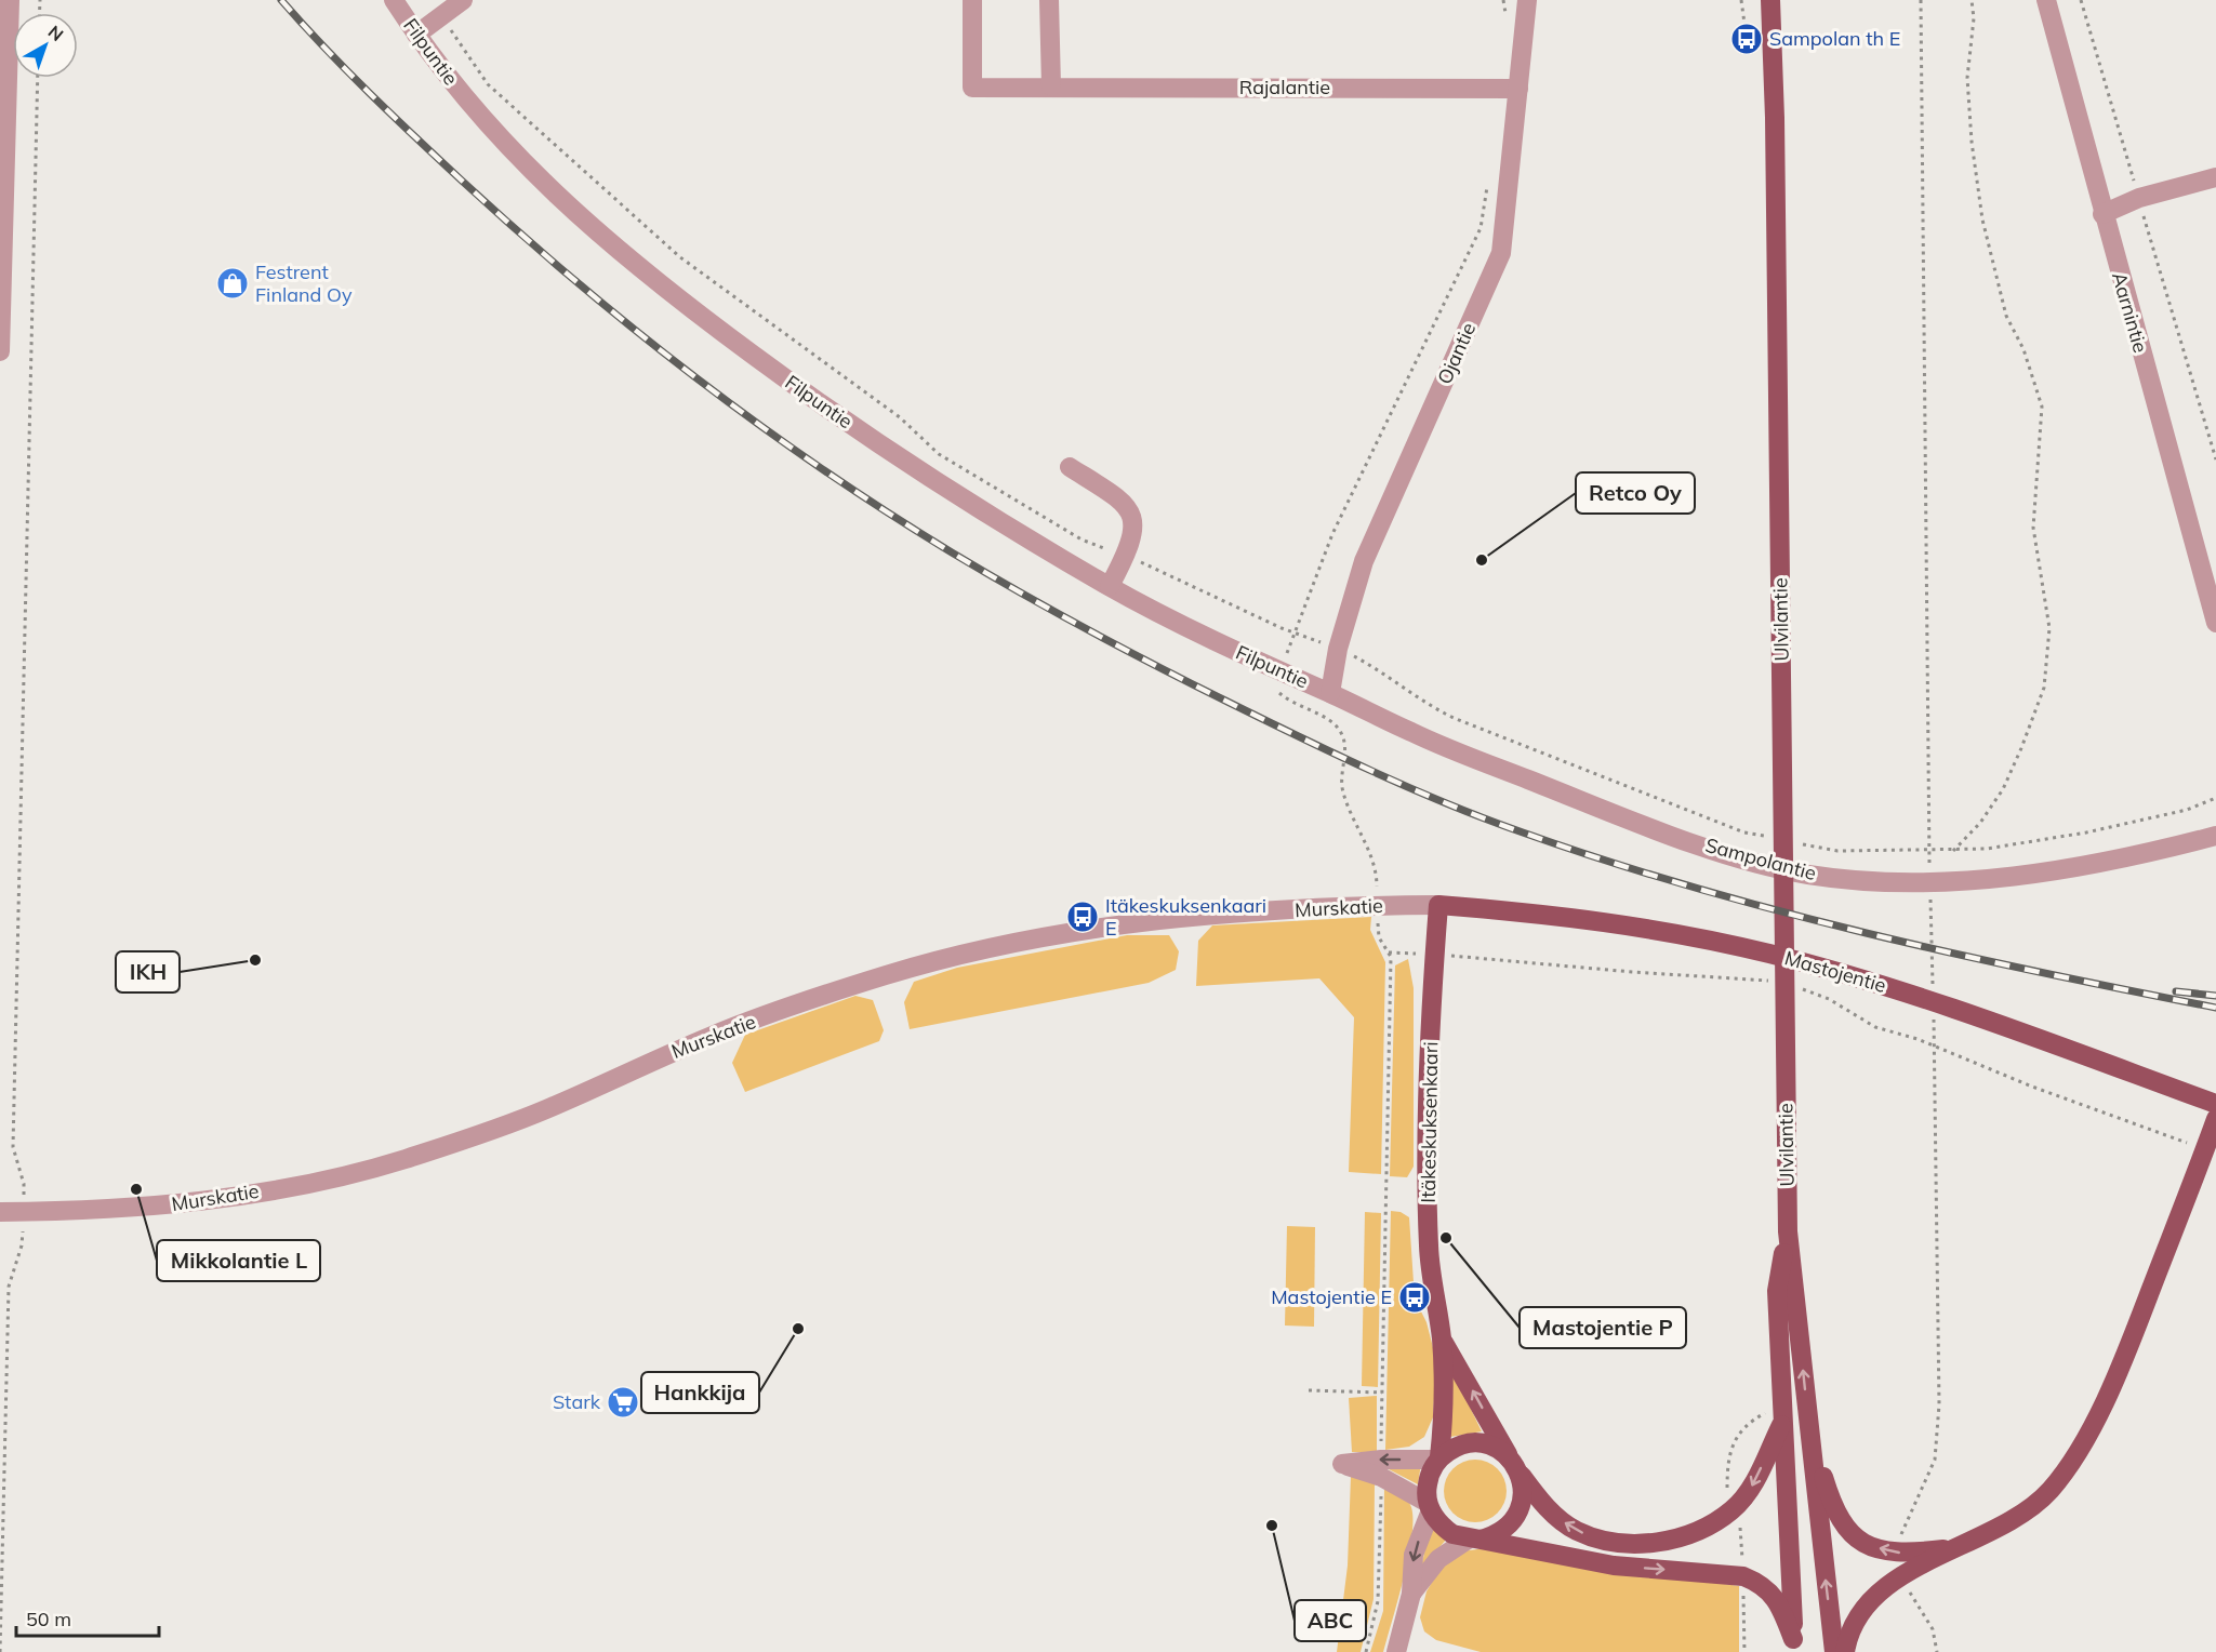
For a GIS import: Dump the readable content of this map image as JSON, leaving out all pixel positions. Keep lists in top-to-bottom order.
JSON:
{
  "streets": {
    "main road": ["Ulvilantie", "Mastojentie", "Itäkeskuksenkaari"],
    "street": [
      "Filpuntie",
      "Rajalantie",
      "Aarnintie",
      "Ojantie",
      "Sampolantie",
      "Murskatie"
    ]
  },
  "crossings": [
    ["Filpuntie", "Ojantie"],
    ["Filpuntie", "Sampolantie"],
    ["Rajalantie", "Ojantie"],
    ["Ojantie", "Sampolantie"],
    ["Murskatie", "Mastojentie"],
    ["Murskatie", "Itäkeskuksenkaari"],
    ["Mastojentie", "Itäkeskuksenkaari"]
  ],
  "places": {
    "bus stop": ["Sampolan th E", "Itäkeskuksenkaari E", "Mastojentie E"],
    "shop": ["Festrent Finland Oy"],
    "other": [
      "Retco Oy",
      "IKH",
      "Mikkolantie L",
      "Mastojentie P",
      "Hankkija",
      "ABC"
    ],
    "supermarket": ["Stark"]
  },
  "scale_bar": "50 m",
  "north": "top right"
}
